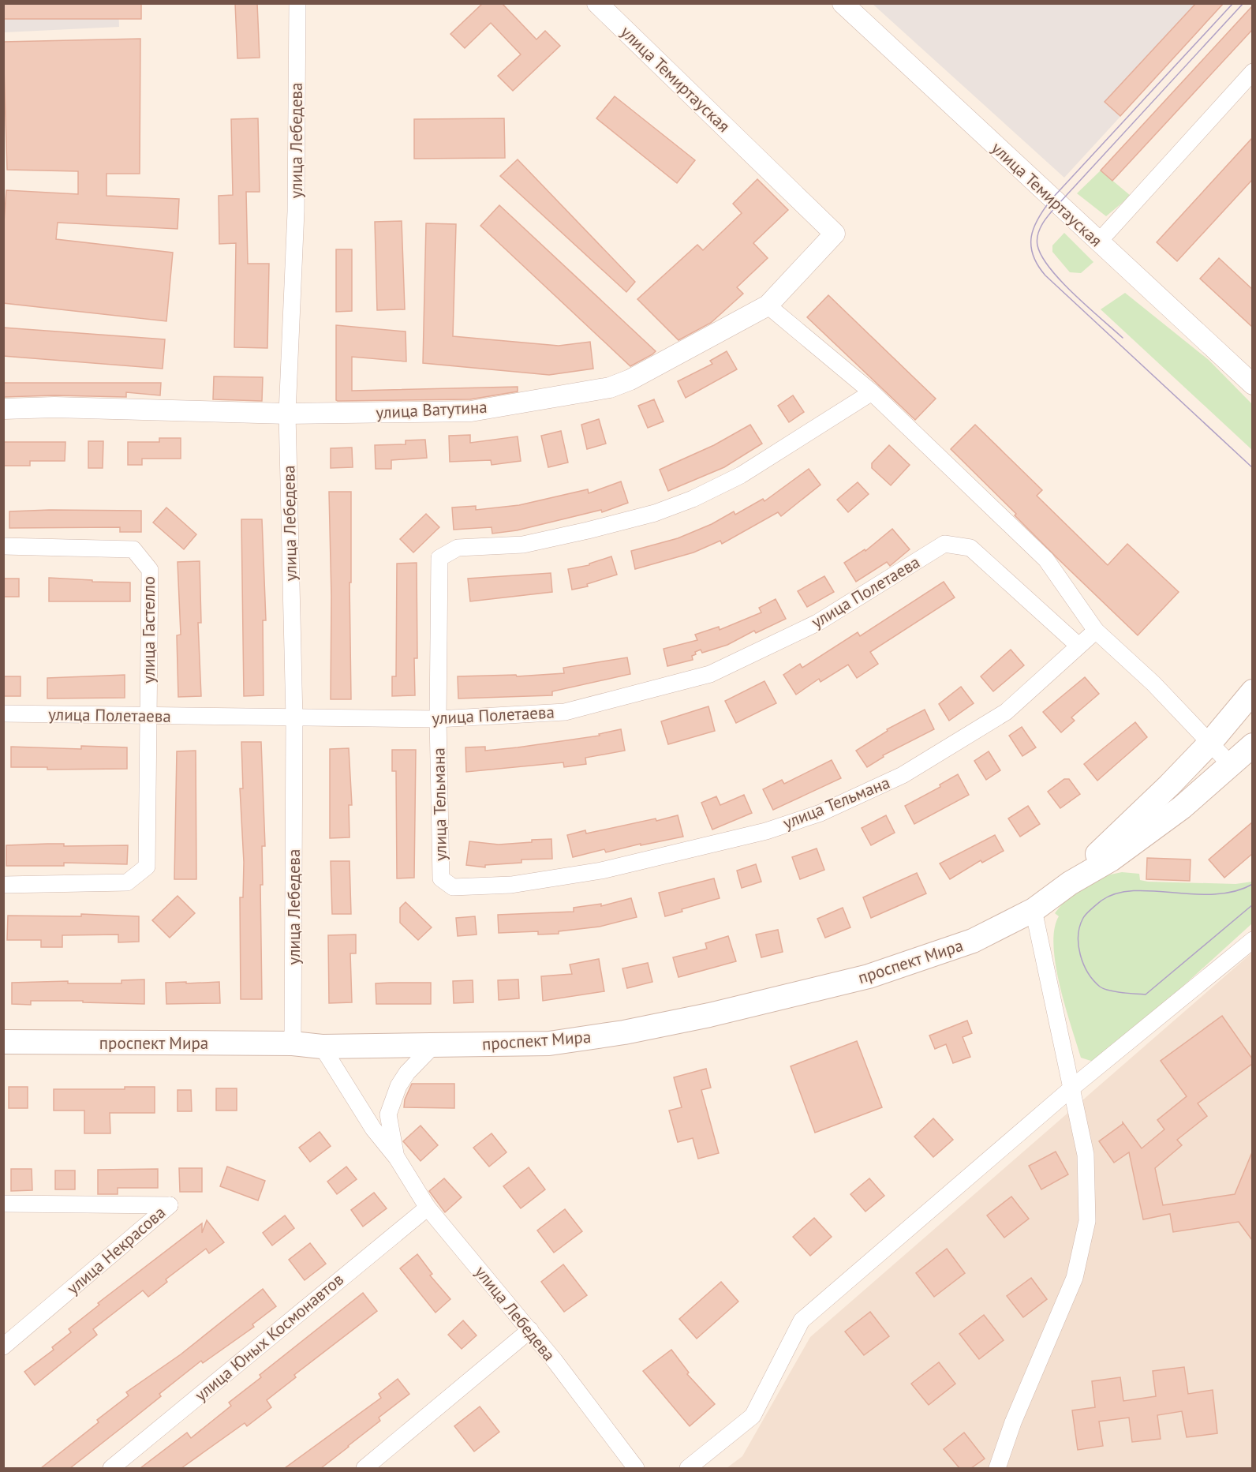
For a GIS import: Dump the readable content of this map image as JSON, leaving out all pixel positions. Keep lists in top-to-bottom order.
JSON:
{
  "streets": {
    "main road": ["проспект Мира"],
    "street": [
      "улица Темиртауская",
      "улица Лебедева",
      "улица Ватутина",
      "улица Полетаева",
      "улица Гастелло",
      "улица Тельмана",
      "улица Некрасова",
      "улица Юных Космонавтов"
    ]
  },
  "crossings": [
    ["улица Темиртауская", "улица Ватутина"],
    ["улица Лебедева", "улица Ватутина"],
    ["улица Лебедева", "улица Полетаева"],
    ["улица Лебедева", "проспект Мира"],
    ["улица Лебедева", "улица Юных Космонавтов"],
    ["улица Полетаева", "улица Гастелло"],
    ["улица Полетаева", "улица Тельмана"]
  ]
}
